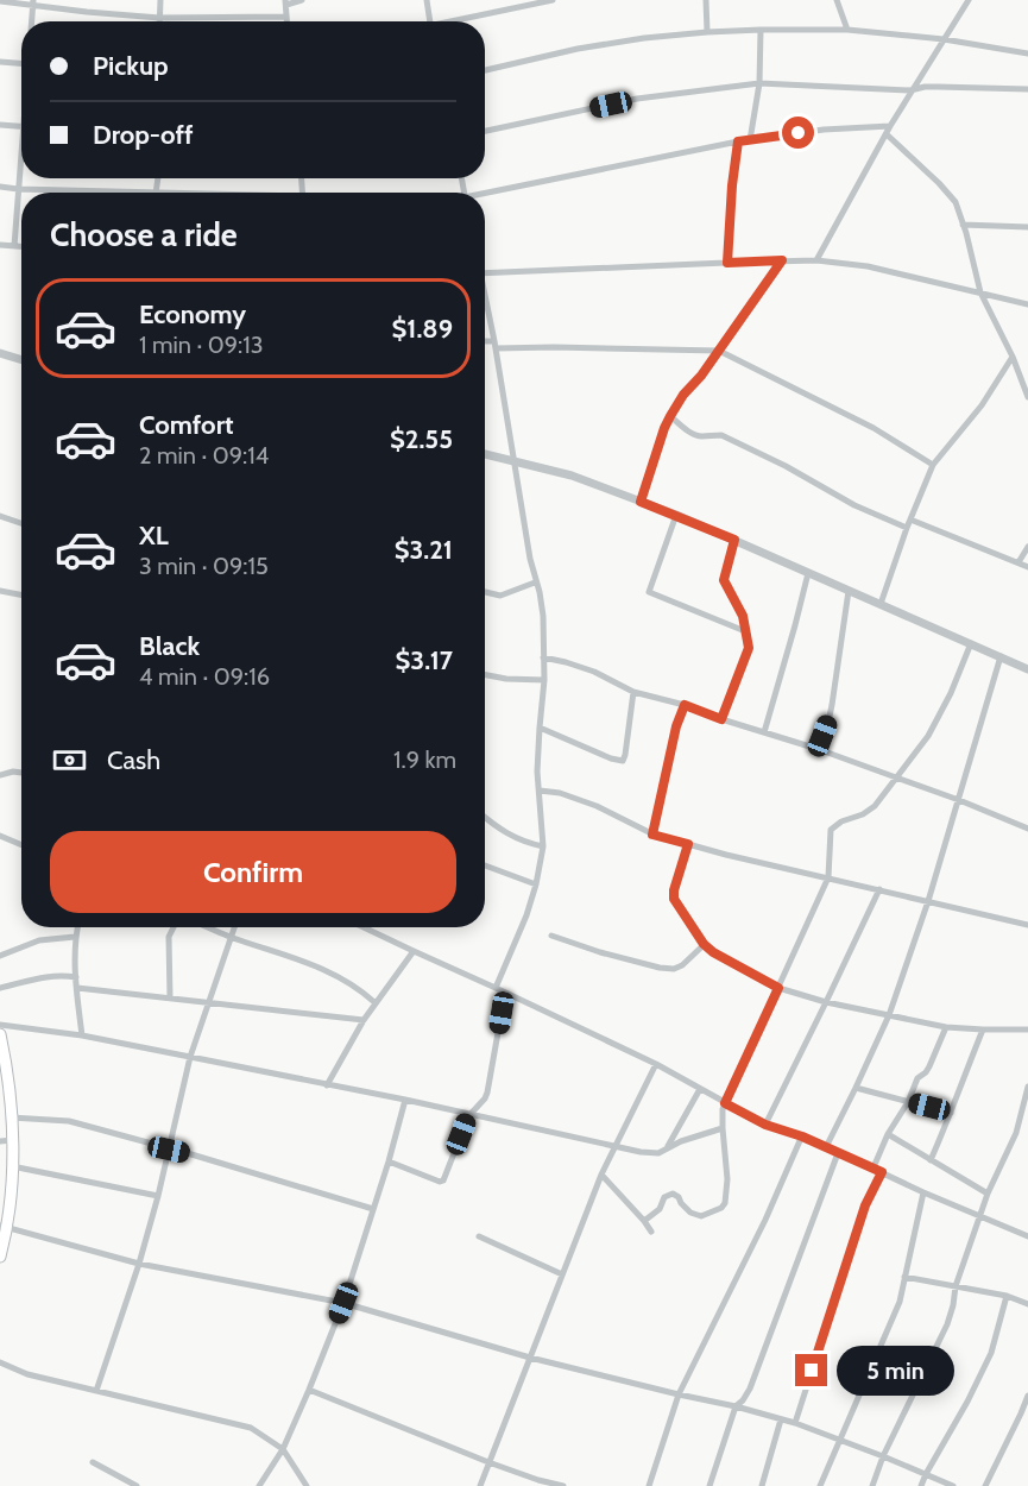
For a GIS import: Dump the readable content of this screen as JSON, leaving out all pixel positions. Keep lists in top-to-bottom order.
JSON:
{
  "page": {
    "banner": ["Pickup", "Drop-off"],
    "heading": "Choose a ride",
    "list": [
      {
        "name": "Economy",
        "note": "1 min · 09:13",
        "value": "$1.89"
      },
      {
        "name": "Comfort",
        "note": "2 min · 09:14",
        "value": "$2.55"
      },
      {
        "name": "XL",
        "note": "3 min · 09:15",
        "value": "$3.21"
      },
      {
        "name": "Black",
        "note": "4 min · 09:16",
        "value": "$3.17"
      }
    ],
    "pay": ["Cash", "1.9 km"],
    "buttons": "Confirm",
    "bubble": "5 min"
  }
}
